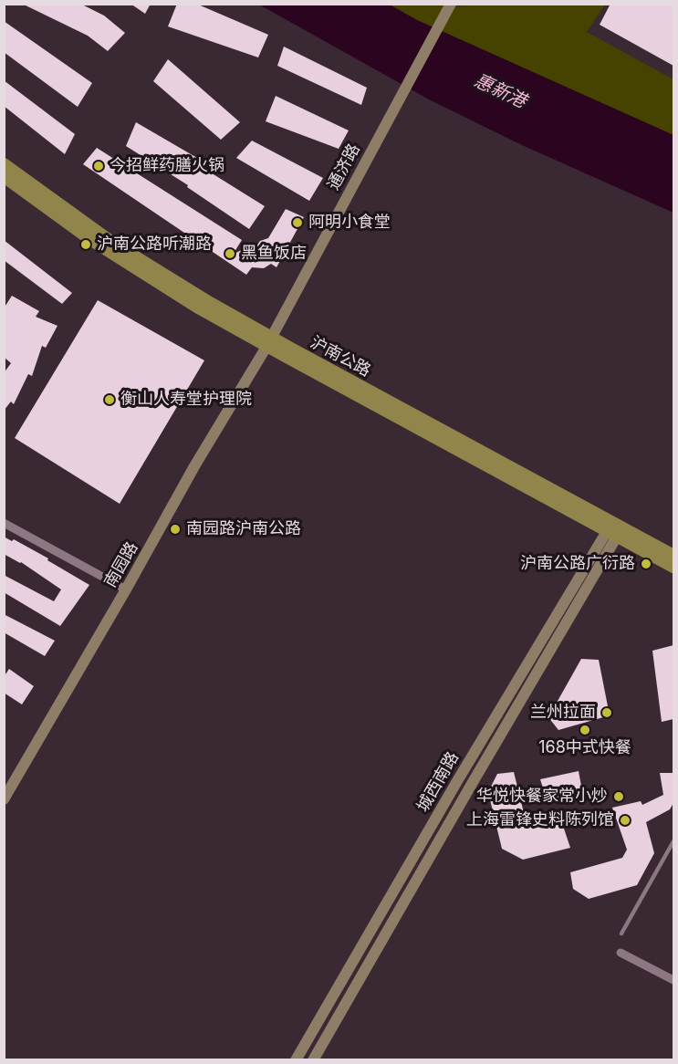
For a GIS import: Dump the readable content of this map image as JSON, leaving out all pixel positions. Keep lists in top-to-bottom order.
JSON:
{
  "streets": {
    "main road": [
      "通济路",
      "沪南公路",
      "南园路",
      "城西南路"
    ]
  },
  "crossings": [
    ["通济路", "沪南公路"],
    ["通济路", "南园路"],
    ["沪南公路", "南园路"],
    ["沪南公路", "城西南路"]
  ],
  "water": ["惠新港"],
  "places": [
    "今招鲜药膳火锅",
    "阿明小食堂",
    "沪南公路听潮路",
    "黑鱼饭店",
    "衡山人寿堂护理院",
    "南园路沪南公路",
    "沪南公路广衍路",
    "兰州拉面",
    "168中式快餐",
    "华悦快餐家常小炒",
    "上海雷锋史料陈列馆"
  ]
}
